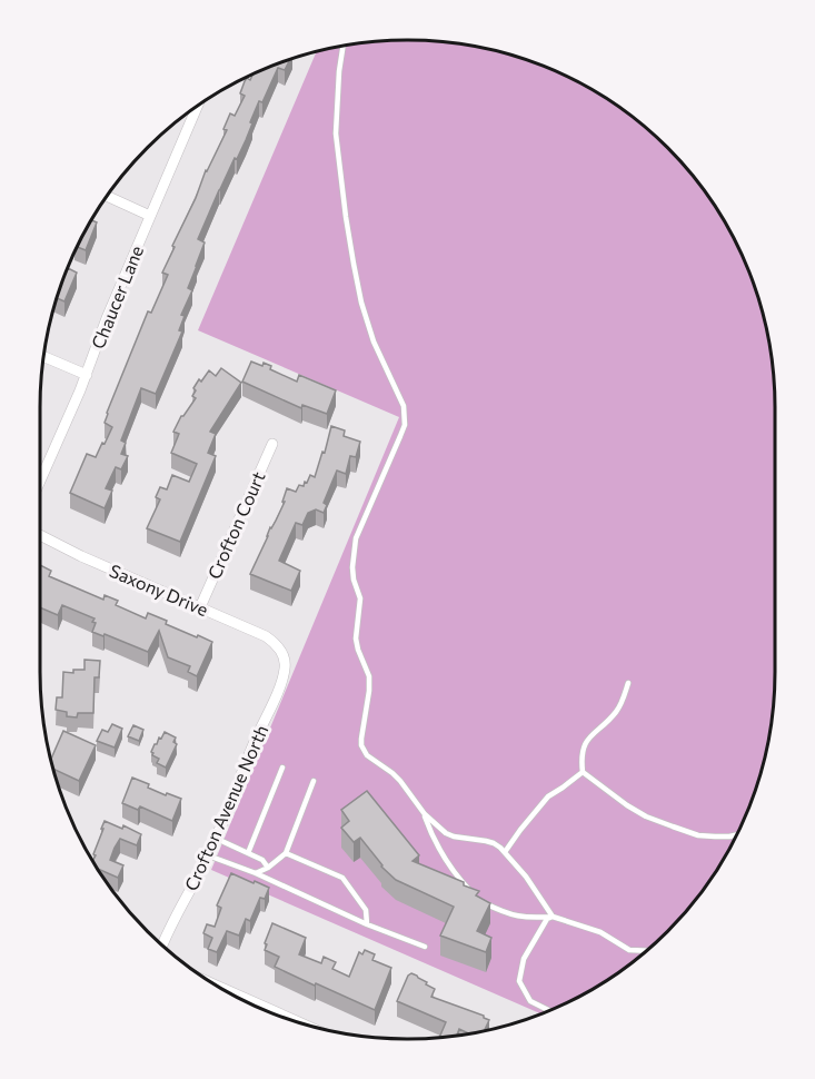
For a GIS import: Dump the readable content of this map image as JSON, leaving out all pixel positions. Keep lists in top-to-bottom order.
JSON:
{
  "streets": {
    "street": [
      "Chaucer Lane",
      "Crofton Court",
      "Saxony Drive",
      "Crofton Avenue North"
    ]
  },
  "crossings": [
    ["Crofton Court", "Saxony Drive"],
    ["Saxony Drive", "Crofton Avenue North"]
  ]
}
